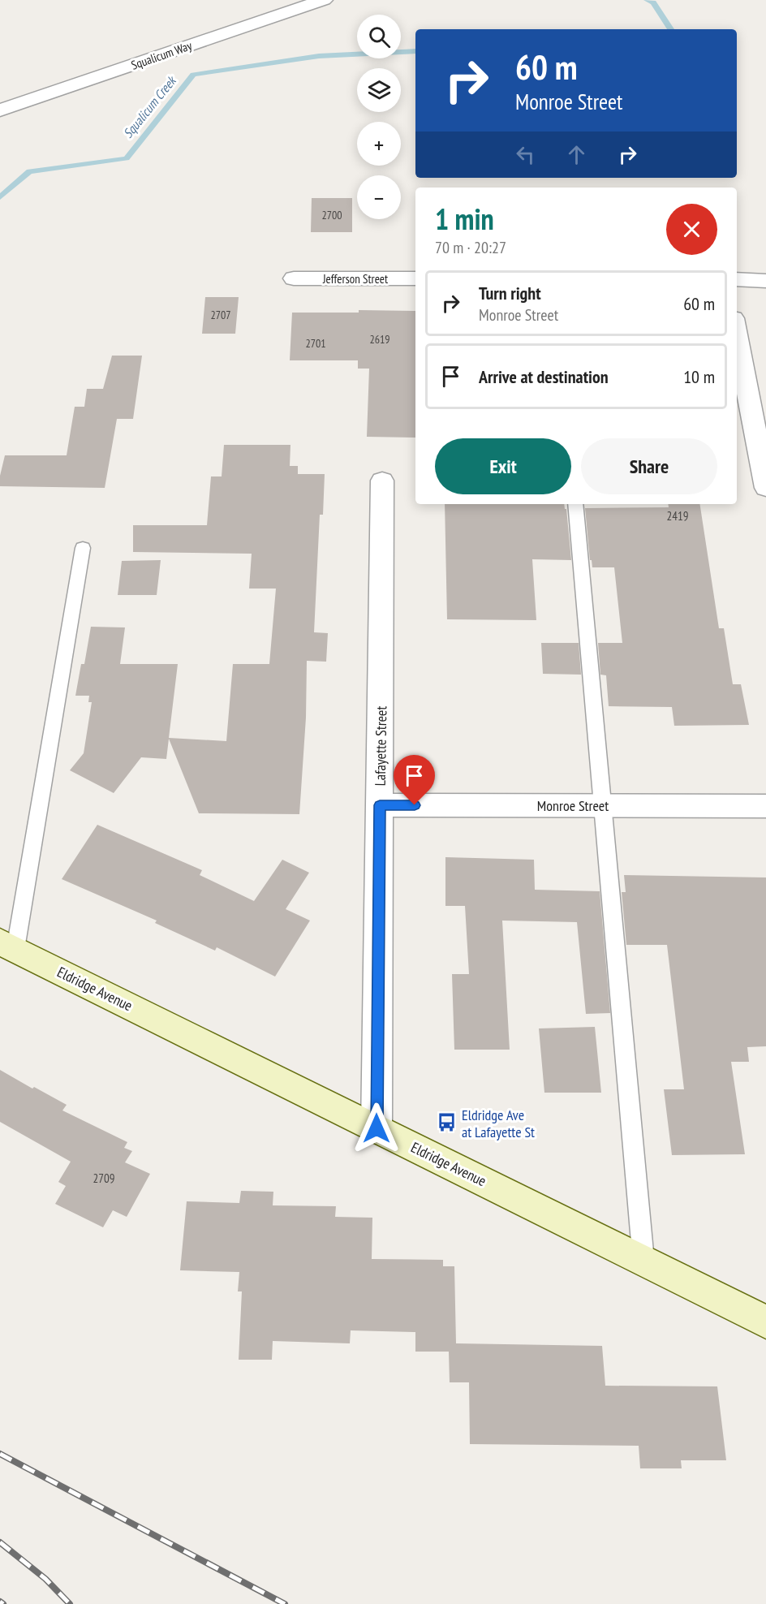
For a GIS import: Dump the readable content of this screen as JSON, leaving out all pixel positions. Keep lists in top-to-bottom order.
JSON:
{
  "streets": {
    "main road": ["Eldridge Avenue"],
    "street": [
      "Squalicum Way",
      "Jefferson Street",
      "Lafayette Street",
      "Monroe Street"
    ]
  },
  "crossings": [
    ["Lafayette Street", "Monroe Street"],
    ["Lafayette Street", "Eldridge Avenue"]
  ],
  "water": ["Squalicum Creek"],
  "places": {
    "bus stop": ["Eldridge Ave at Lafayette St"]
  },
  "house_numbers": [
    "2700",
    "2707",
    "2619",
    "2701",
    "2419",
    "2709"
  ],
  "page": {
    "map_buttons": ["+", "−"],
    "turn": ["60 m", "Monroe Street"],
    "heading": ["1 min", "70 m · 20:27"],
    "list": [
      {
        "name": "Turn right",
        "note": "Monroe Street",
        "value": "60 m"
      },
      {
        "name": "Arrive at destination",
        "value": "10 m"
      }
    ],
    "buttons": ["Exit", "Share"]
  }
}
